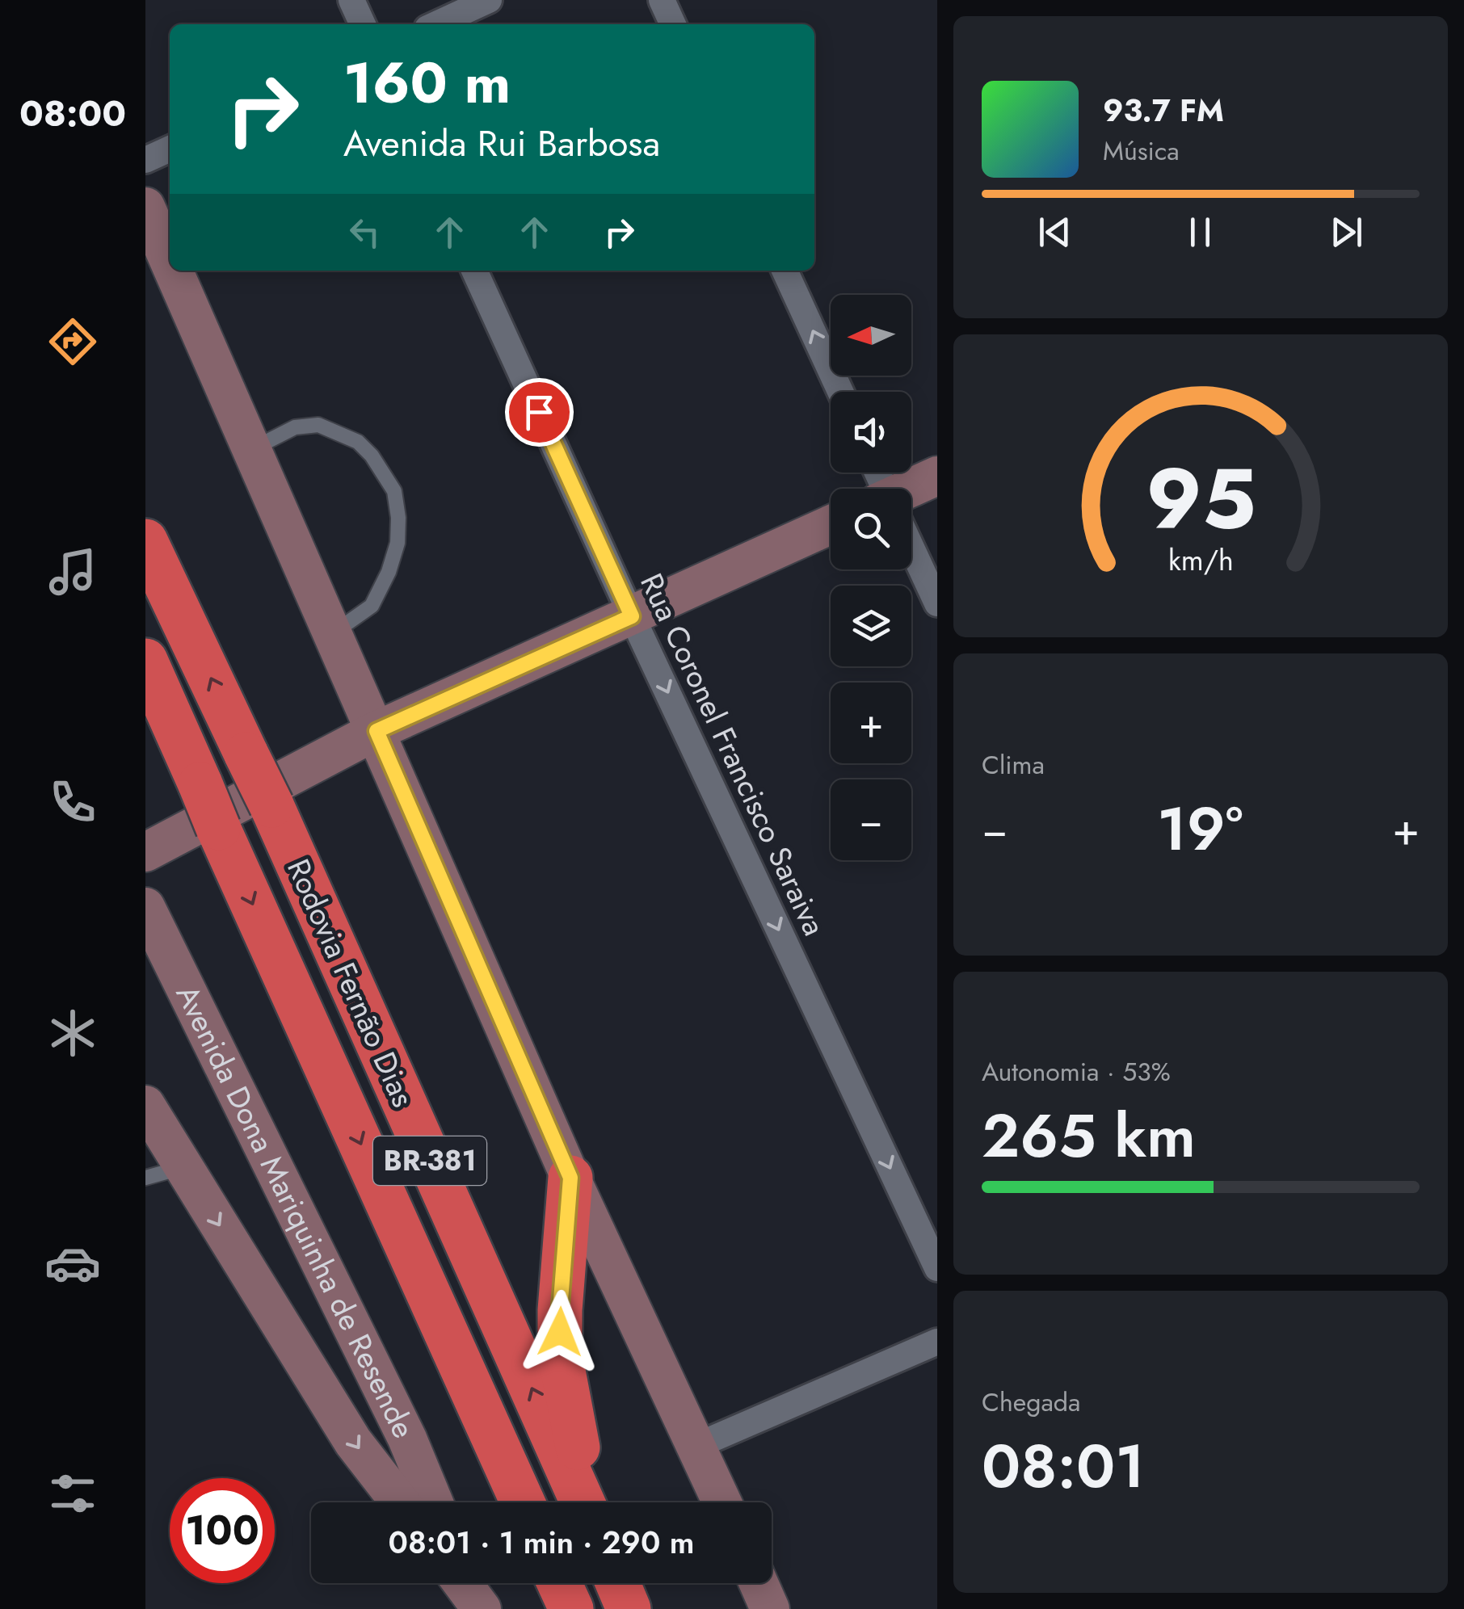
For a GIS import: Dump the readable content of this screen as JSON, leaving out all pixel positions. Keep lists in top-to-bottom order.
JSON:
{
  "streets": {
    "highway": ["Rodovia Fernão Dias", "BR-381"],
    "main road": ["Avenida Dona Mariquinha de Resende"],
    "street": ["Rua Coronel Francisco Saraiva"]
  },
  "one_way": ["Rua Coronel Francisco Saraiva"],
  "north": "left",
  "page": {
    "tabs": "08:00",
    "turn": ["160 m", "Avenida Rui Barbosa"],
    "song": ["93.7 FM", "Música"],
    "map_buttons": ["+", "−"],
    "tile": [
      "Clima",
      ["Autonomia · 53%", "265 km"],
      ["Chegada", "08:01"]
    ],
    "heat": ["−", "19°", "+"],
    "limit": "100",
    "trip": "08:01 · 1 min · 290 m",
    "gauge": ["95", "km/h"]
  }
}
